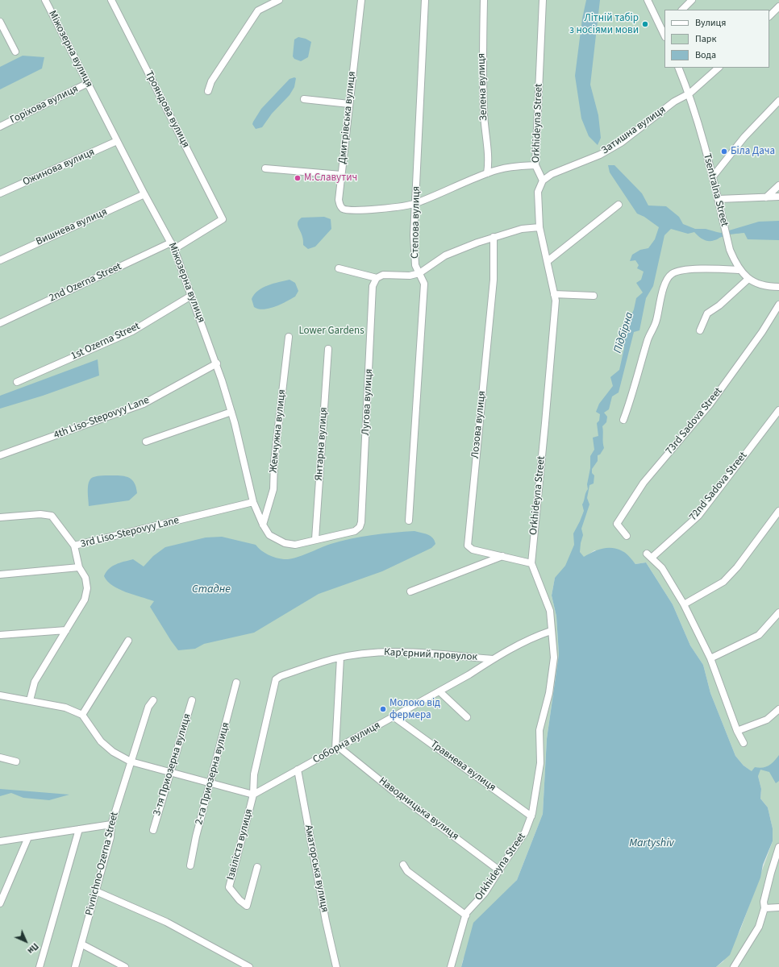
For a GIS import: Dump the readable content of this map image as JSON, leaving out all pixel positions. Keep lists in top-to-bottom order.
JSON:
{
  "streets": {
    "street": [
      "Міжозерна вулиця",
      "Зелена вулиця",
      "Горіхова вулиця",
      "Трояндова вулиця",
      "Дмитрівська вулиця",
      "Orkhideyna Street",
      "Затишна вулиця",
      "Ожинова вулиця",
      "Tsentralna Street",
      "Степова вулиця",
      "Вишнева вулиця",
      "2nd Ozerna Street",
      "1st Ozerna Street",
      "Лугова вулиця",
      "4th Liso-Stepovyy Lane",
      "73rd Sadova Street",
      "Лозова вулиця",
      "Жемчужна вулиця",
      "Янтарна вулиця",
      "72nd Sadova Street",
      "3rd Liso-Stepovyy Lane",
      "Карʼєрний провулок",
      "Соборна вулиця",
      "3-тя Приозерна вулиця",
      "Травнева вулиця",
      "2-га Приозерна вулиця",
      "Наводницька вулиця",
      "Ізвіліста вулиця",
      "Pivnichno-Ozerna Street",
      "Аматорська вулиця"
    ]
  },
  "crossings": [
    ["Міжозерна вулиця", "Горіхова вулиця"],
    ["Міжозерна вулиця", "Трояндова вулиця"],
    ["Міжозерна вулиця", "Ожинова вулиця"],
    ["Міжозерна вулиця", "Вишнева вулиця"],
    ["Міжозерна вулиця", "2nd Ozerna Street"],
    ["Міжозерна вулиця", "1st Ozerna Street"],
    ["Міжозерна вулиця", "Лугова вулиця"],
    ["Міжозерна вулиця", "4th Liso-Stepovyy Lane"],
    ["Міжозерна вулиця", "Жемчужна вулиця"],
    ["Міжозерна вулиця", "Янтарна вулиця"],
    ["Міжозерна вулиця", "3rd Liso-Stepovyy Lane"],
    ["Зелена вулиця", "Дмитрівська вулиця"],
    ["Дмитрівська вулиця", "Orkhideyna Street"],
    ["Дмитрівська вулиця", "Степова вулиця"],
    ["Orkhideyna Street", "Затишна вулиця"],
    ["Orkhideyna Street", "Лозова вулиця"],
    ["Orkhideyna Street", "Соборна вулиця"],
    ["Orkhideyna Street", "Травнева вулиця"],
    ["Orkhideyna Street", "Наводницька вулиця"],
    ["Затишна вулиця", "Tsentralna Street"],
    ["Лугова вулиця", "Янтарна вулиця"],
    ["Карʼєрний провулок", "Соборна вулиця"],
    ["Карʼєрний провулок", "Ізвіліста вулиця"],
    ["Соборна вулиця", "Травнева вулиця"],
    ["Соборна вулиця", "Наводницька вулиця"],
    ["Соборна вулиця", "Ізвіліста вулиця"],
    ["Соборна вулиця", "Аматорська вулиця"]
  ],
  "water": ["Підбірна", "Стадне", "Martyshiv"],
  "parks": ["Lower Gardens"],
  "places": [
    "Літній табір з носіями мови",
    "Біла Дача",
    "М.Славутич",
    "Молоко від фермера"
  ],
  "legend": ["Вулиця", "Парк", "Вода"],
  "north": "bottom right"
}
